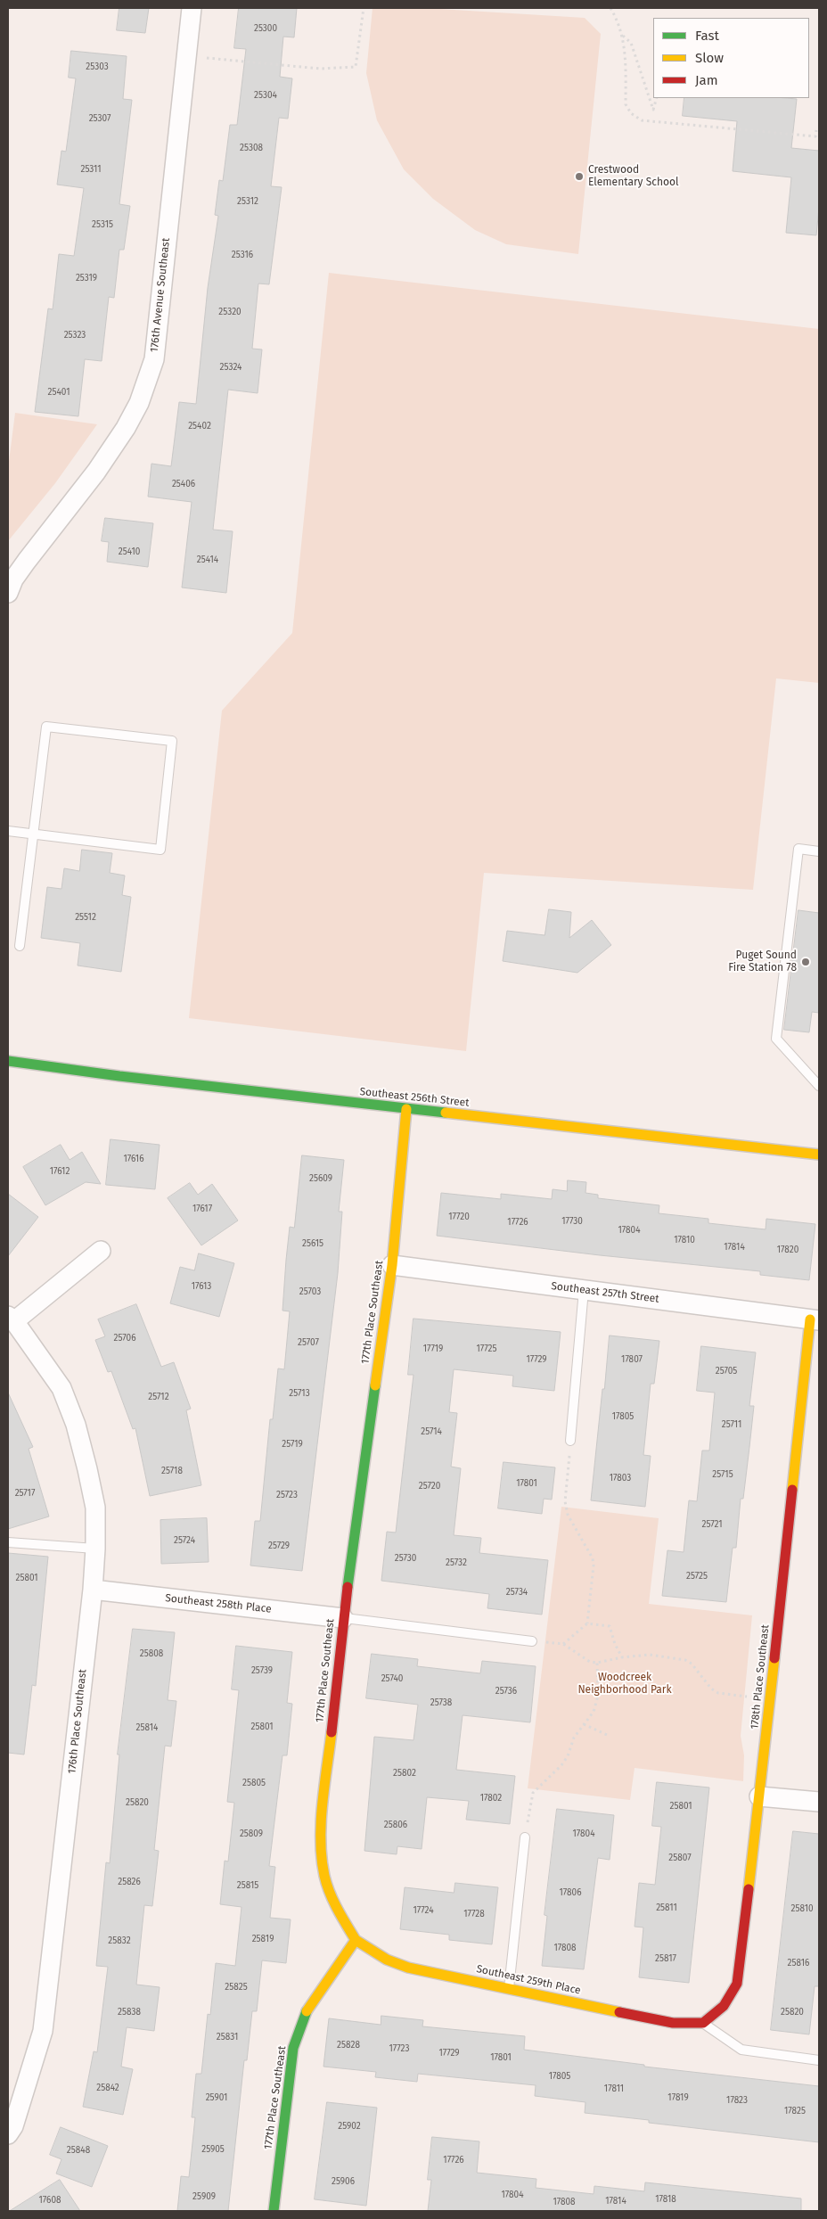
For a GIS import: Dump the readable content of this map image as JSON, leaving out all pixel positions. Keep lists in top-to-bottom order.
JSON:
{
  "streets": {
    "street": [
      "176th Avenue Southeast",
      "Southeast 256th Street",
      "Southeast 257th Street",
      "177th Place Southeast",
      "Southeast 258th Place",
      "178th Place Southeast",
      "176th Place Southeast",
      "Southeast 259th Place"
    ]
  },
  "crossings": [
    ["Southeast 256th Street", "177th Place Southeast"],
    ["Southeast 257th Street", "177th Place Southeast"],
    ["Southeast 257th Street", "178th Place Southeast"],
    ["177th Place Southeast", "Southeast 258th Place"],
    ["177th Place Southeast", "Southeast 259th Place"],
    ["Southeast 258th Place", "176th Place Southeast"],
    ["178th Place Southeast", "Southeast 259th Place"]
  ],
  "parks": ["Woodcreek Neighborhood Park"],
  "places": ["Crestwood Elementary School", "Puget Sound Fire Station 78"],
  "house_numbers": [
    "25300",
    "25303",
    "25304",
    "25307",
    "25308",
    "25311",
    "25312",
    "25315",
    "25316",
    "25319",
    "25320",
    "25323",
    "25324",
    "25401",
    "25402",
    "25406",
    "25410",
    "25414",
    "25512",
    "17616",
    "17612",
    "25609",
    "17617",
    "17720",
    "17730",
    "17726",
    "17804",
    "17810",
    "25615",
    "17814",
    "17820",
    "17613",
    "25703",
    "25706",
    "25707",
    "17719",
    "17725",
    "17729",
    "17807",
    "25705",
    "25713",
    "25712",
    "17805",
    "25711",
    "25714",
    "25719",
    "25718",
    "25715",
    "17803",
    "17801",
    "25720",
    "25717",
    "25723",
    "25721",
    "25724",
    "25729",
    "25730",
    "25732",
    "25725",
    "25801",
    "25734",
    "25808",
    "25739",
    "25740",
    "25736",
    "25738",
    "25801",
    "25814",
    "25802",
    "25805",
    "17802",
    "25820",
    "25801",
    "25806",
    "25809",
    "17804",
    "25807",
    "25826",
    "25815",
    "17806",
    "25811",
    "25810",
    "17724",
    "17728",
    "25819",
    "25832",
    "17808",
    "25817",
    "25816",
    "25825",
    "25838",
    "25820",
    "25831",
    "25828",
    "17723",
    "17729",
    "17801",
    "17805",
    "25842",
    "17811",
    "25901",
    "17819",
    "17823",
    "17825",
    "25902",
    "25905",
    "25848",
    "17726",
    "25906",
    "17804",
    "25909",
    "17818",
    "17608",
    "17814",
    "17808"
  ],
  "legend": ["Fast", "Slow", "Jam"]
}
